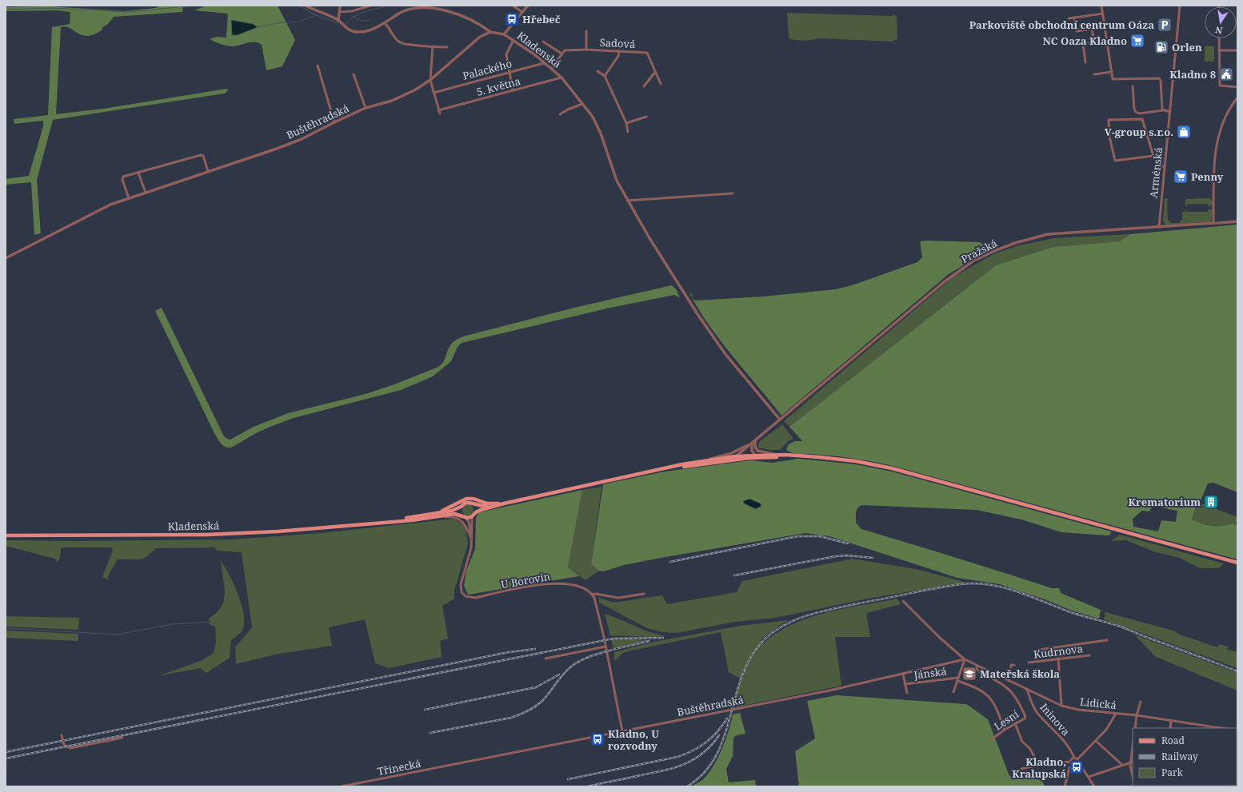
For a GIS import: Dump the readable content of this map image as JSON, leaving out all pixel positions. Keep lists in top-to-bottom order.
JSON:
{
  "streets": {
    "main road": ["Kladenská"],
    "street": [
      "Sadová",
      "Palackého",
      "5. května",
      "Buštěhradská",
      "Arménská",
      "Pražská",
      "U Borovin",
      "Kudrnova",
      "Jánská",
      "Lidická",
      "Ininova",
      "Lesní",
      "Třinecká"
    ]
  },
  "crossings": [
    ["Kladenská", "Palackého"],
    ["Kladenská", "5. května"],
    ["Kladenská", "Buštěhradská"],
    ["Kladenská", "Pražská"],
    ["Buštěhradská", "Jánská"],
    ["Buštěhradská", "Lidická"],
    ["Buštěhradská", "Třinecká"],
    ["Arménská", "Pražská"],
    ["Jánská", "Lesní"],
    ["Lidická", "Ininova"],
    ["Lidická", "Lesní"]
  ],
  "places": {
    "bus stop": ["Hřebeč", "Kladno, U rozvodny", "Kladno, Kralupská"],
    "parking": ["Parkoviště obchodní centrum Oáza"],
    "supermarket": ["NC Oaza Kladno", "Penny"],
    "fuel station": ["Orlen"],
    "public building": ["Kladno 8"],
    "shop": ["V-group s.r.o."],
    "building": ["Krematorium"],
    "school or university": ["Mateřská škola"]
  },
  "legend": ["Road", "Railway", "Park"],
  "north": "bottom"
}
